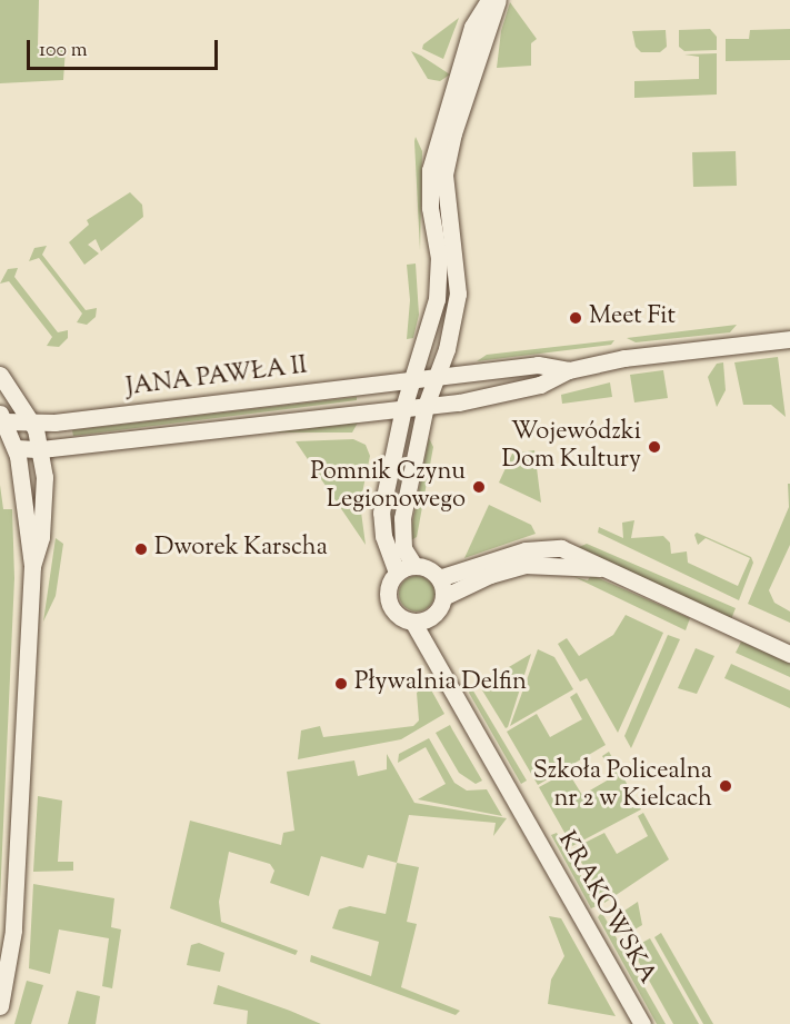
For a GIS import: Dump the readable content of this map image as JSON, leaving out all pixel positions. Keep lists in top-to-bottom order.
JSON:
{
  "streets": {
    "street": ["JANA PAWŁA II", "KRAKOWSKA"]
  },
  "places": [
    "Meet Fit",
    "Wojewódzki Dom Kultury",
    "Pomnik Czynu Legionowego",
    "Dworek Karscha",
    "Pływalnia Delfin",
    "Szkoła Policealna nr 2 w Kielcach"
  ],
  "scale_bar": "100 m"
}
